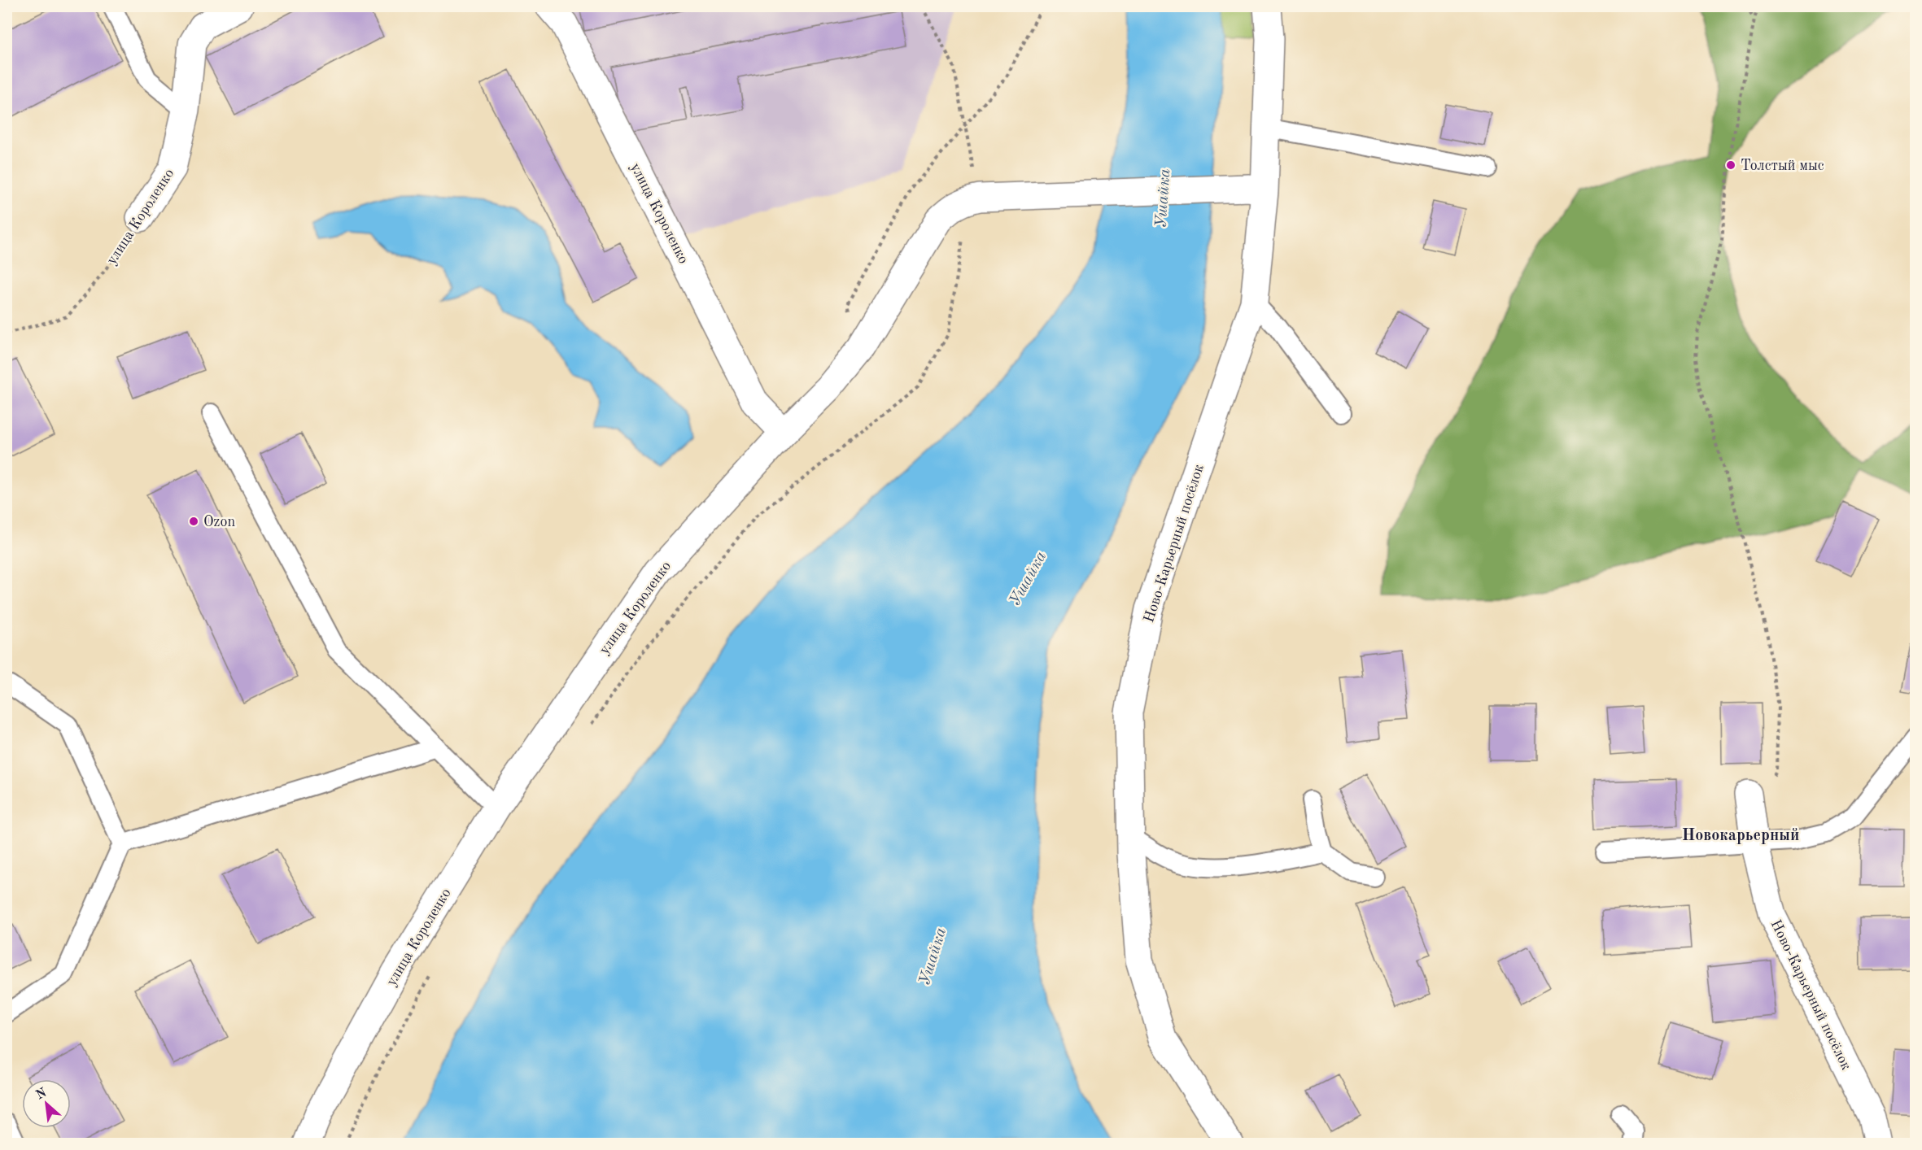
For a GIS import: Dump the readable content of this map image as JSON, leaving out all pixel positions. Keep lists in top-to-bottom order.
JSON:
{
  "streets": {
    "street": ["улица Короленко", "Ново-Карьерный посёлок"]
  },
  "districts": ["Новокарьерный"],
  "water": ["Ушайка"],
  "places": ["Толстый мыс", "Ozon"],
  "north": "top left"
}
